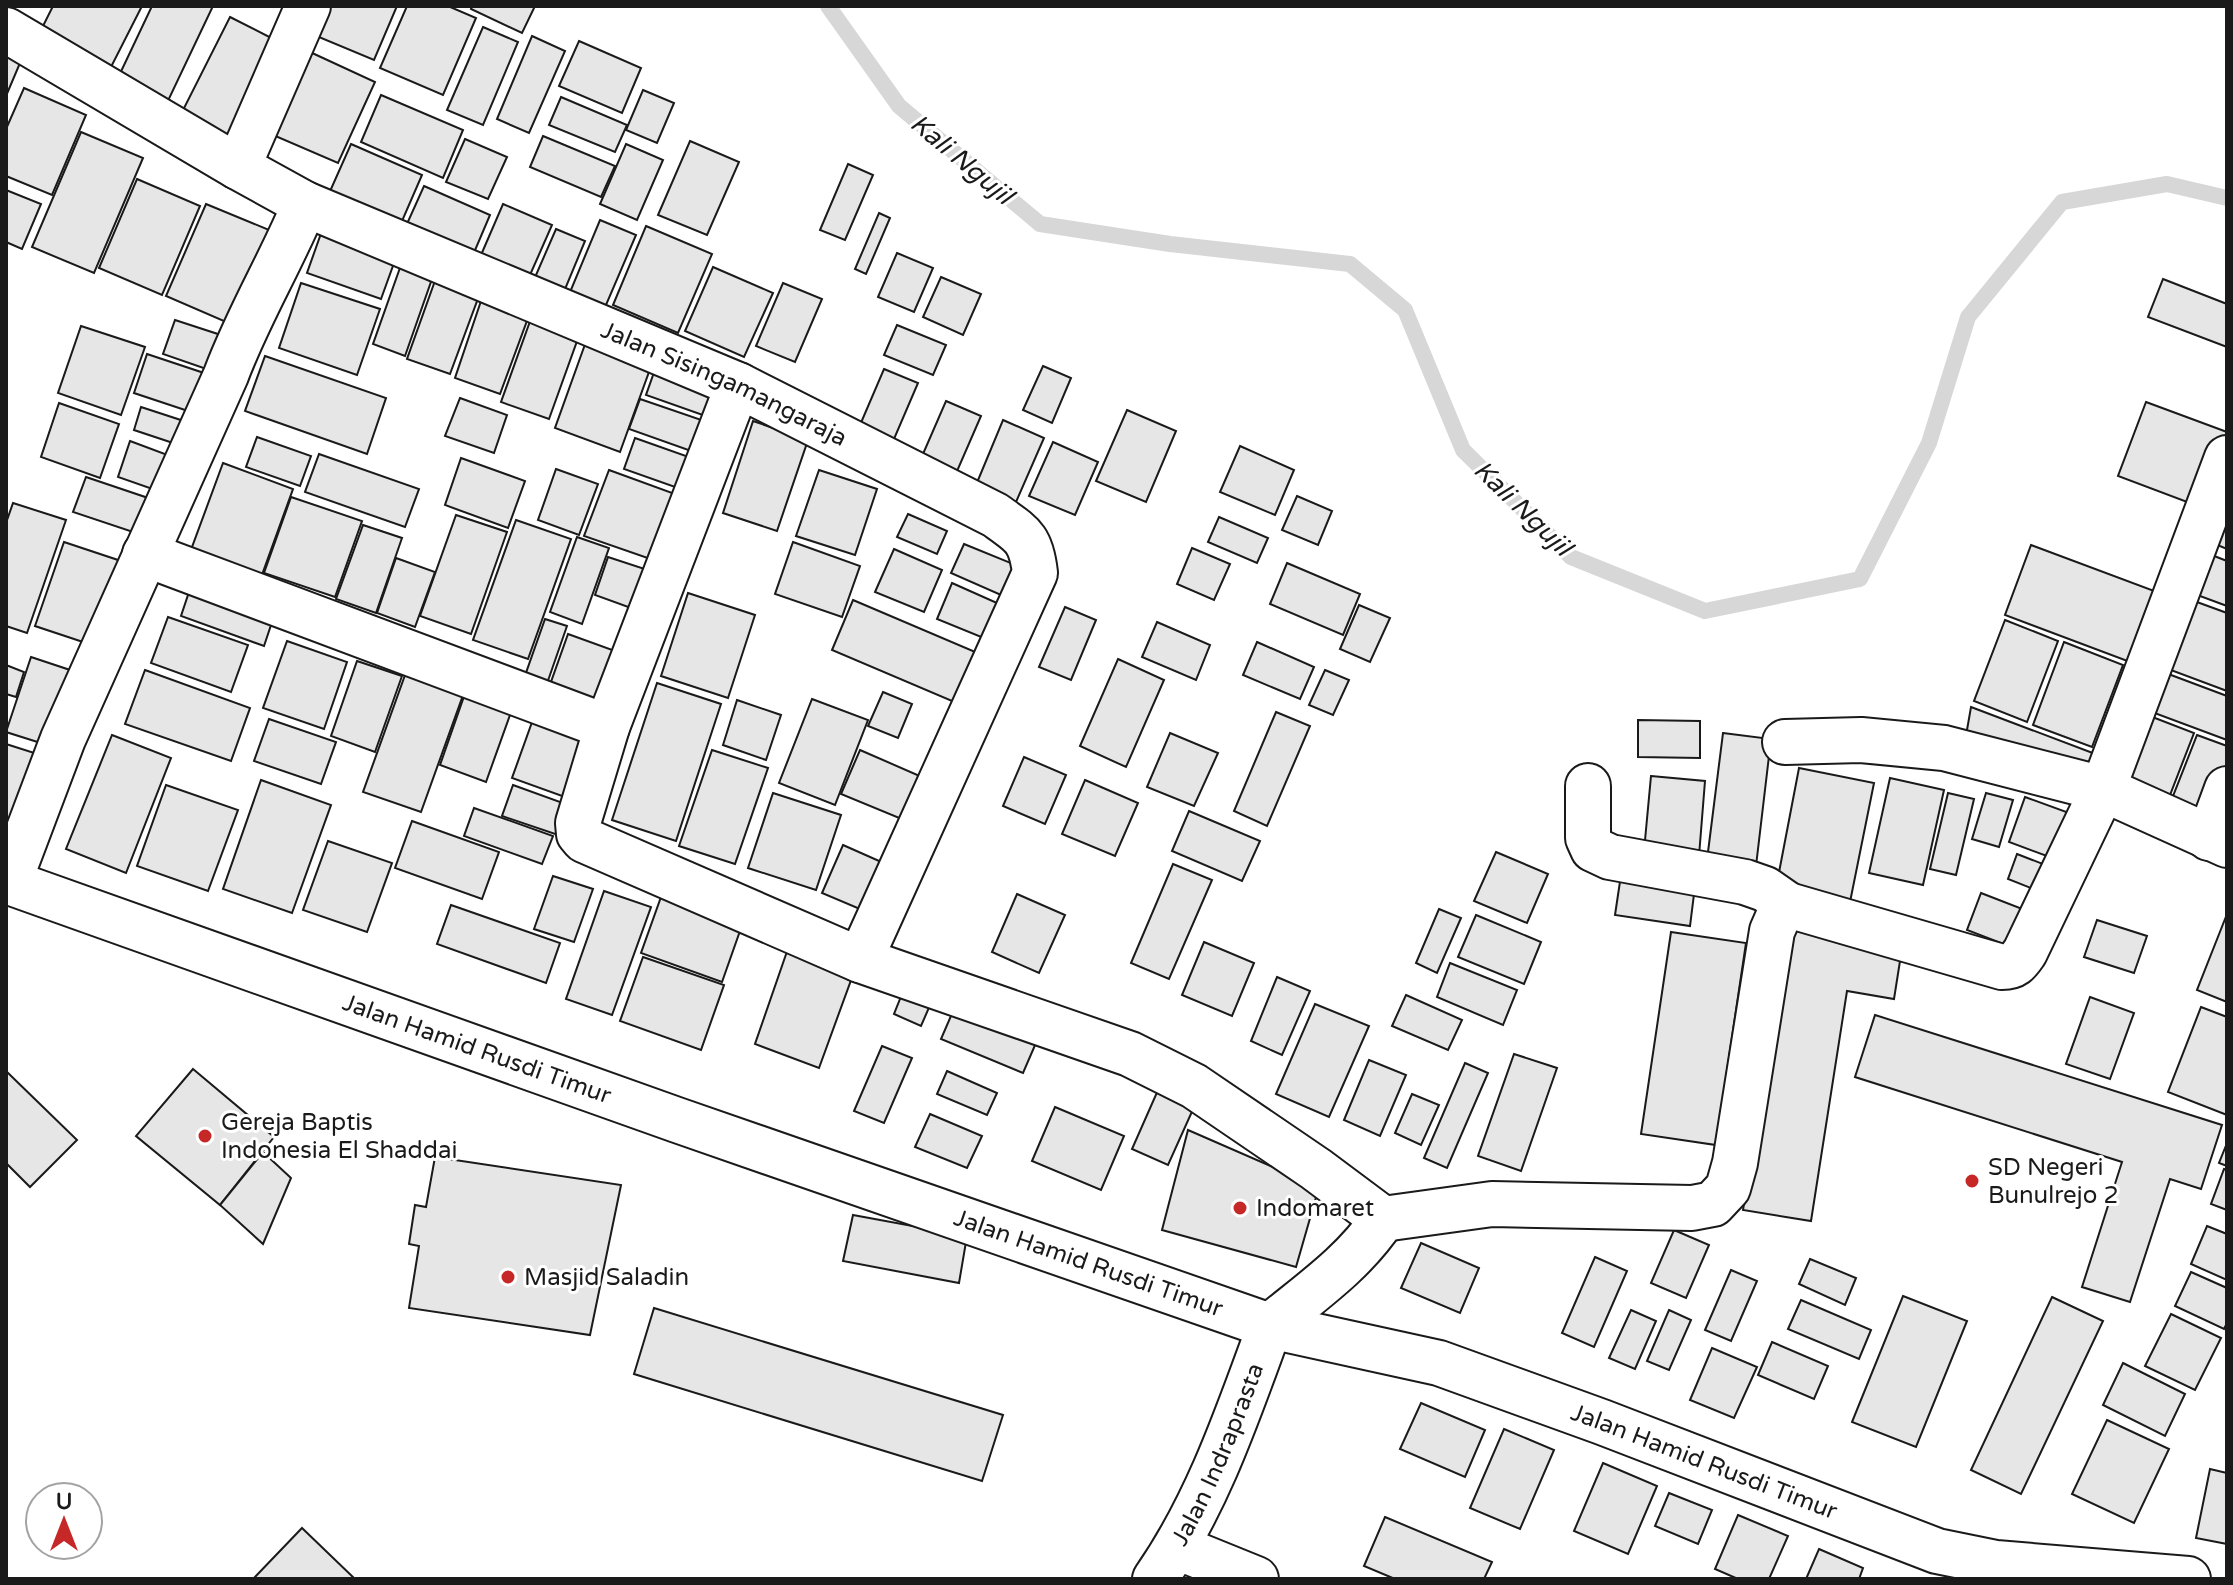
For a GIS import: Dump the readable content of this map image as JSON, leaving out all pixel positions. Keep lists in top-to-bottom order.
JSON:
{
  "streets": {
    "street": ["Jalan Sisingamangaraja", "Jalan Hamid Rusdi Timur", "Jalan Indraprasta"]
  },
  "crossings": [
    ["Jalan Hamid Rusdi Timur", "Jalan Indraprasta"]
  ],
  "water": ["Kali Ngujil"],
  "places": [
    "Gereja Baptis Indonesia El Shaddai",
    "SD Negeri Bunulrejo 2",
    "Indomaret",
    "Masjid Saladin"
  ],
  "north": "top"
}
